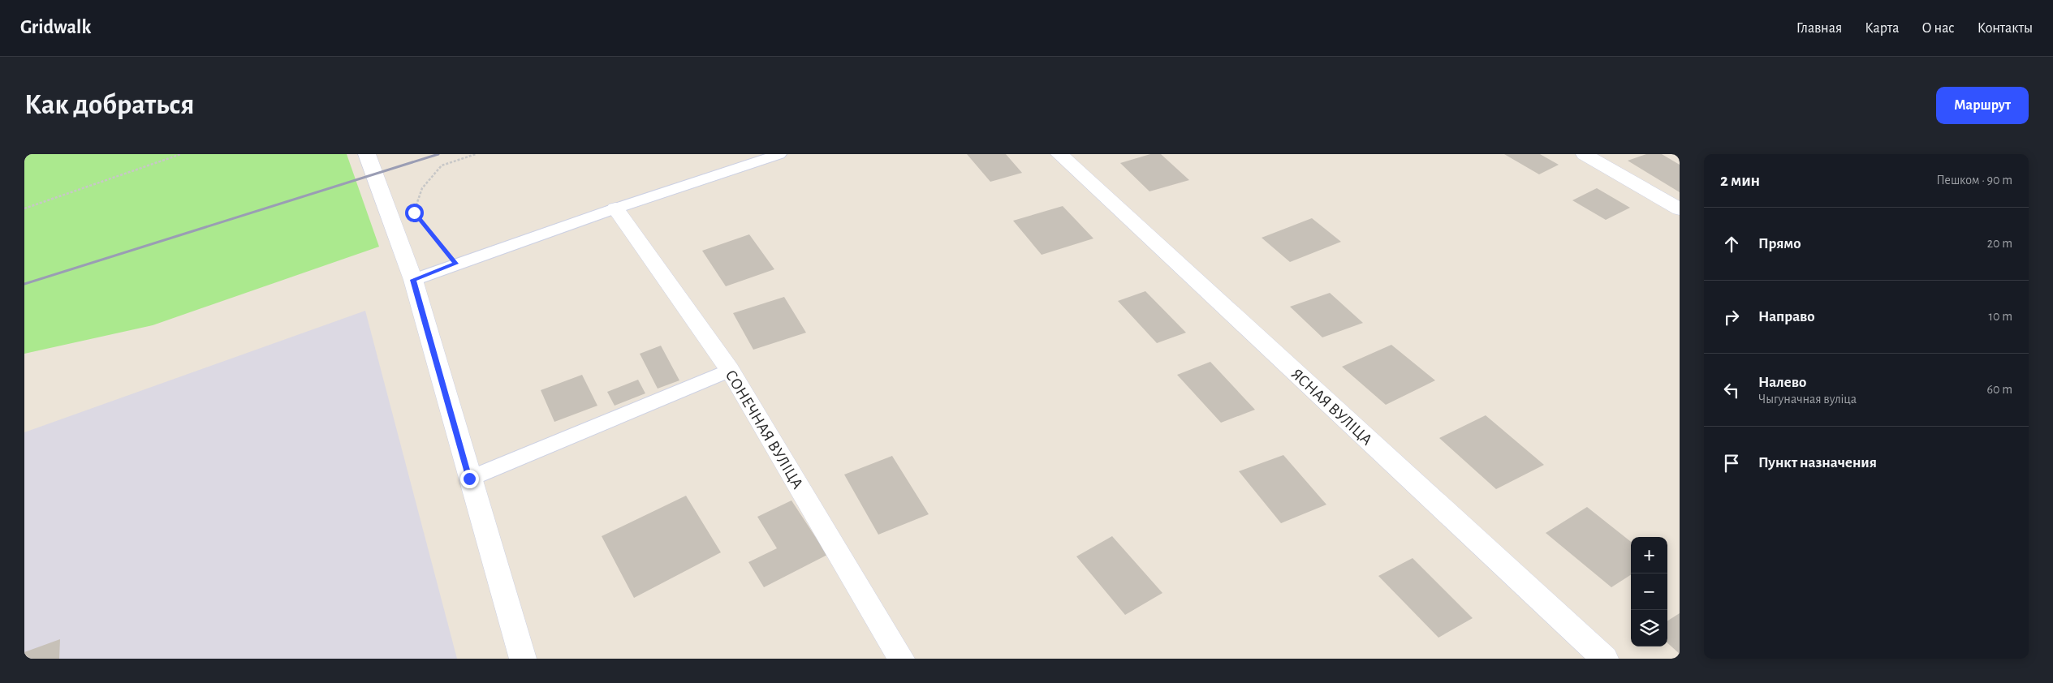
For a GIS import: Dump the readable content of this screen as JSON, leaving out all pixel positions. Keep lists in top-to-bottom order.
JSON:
{
  "streets": {
    "street": ["ЯСНАЯ ВУЛІЦА", "СОНЕЧНАЯ ВУЛІЦА"]
  },
  "page": {
    "header": "Gridwalk",
    "nav": [
      "Главная",
      "Карта",
      "О нас",
      "Контакты"
    ],
    "buttons": "Маршрут",
    "title": "Как добраться",
    "heading": ["2 мин", "Пешком · 90 m"],
    "list": [
      ["Прямо", "20 m"],
      ["Направо", "10 m"],
      ["Налево", "Чыгуначная вуліца", "60 m"],
      "Пункт назначения"
    ],
    "map_buttons": ["+", "−"]
  }
}
